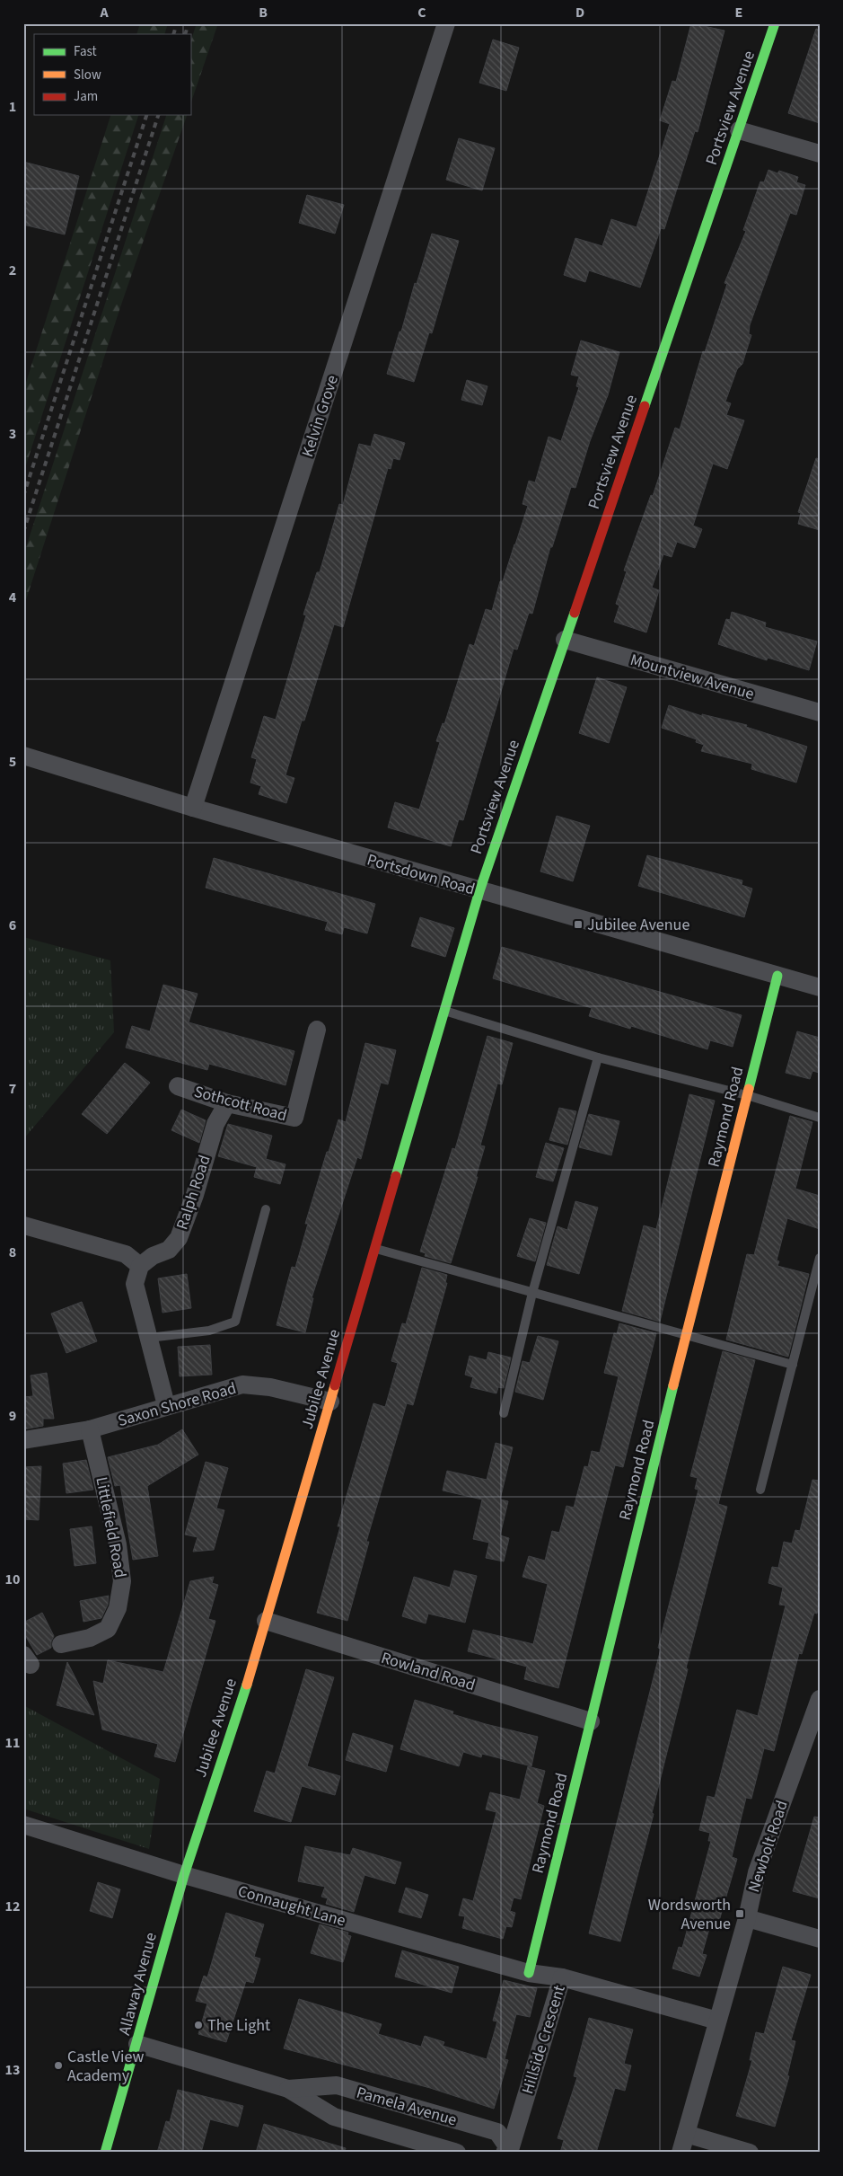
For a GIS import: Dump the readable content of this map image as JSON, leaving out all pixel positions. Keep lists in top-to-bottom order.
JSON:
{
  "streets": {
    "street": [
      "Portsview Avenue",
      "Kelvin Grove",
      "Mountview Avenue",
      "Portsdown Road",
      "Sothcott Road",
      "Raymond Road",
      "Ralph Road",
      "Jubilee Avenue",
      "Saxon Shore Road",
      "Littlefield Road",
      "Rowland Road",
      "Newbolt Road",
      "Connaught Lane",
      "Allaway Avenue",
      "Hillside Crescent",
      "Pamela Avenue"
    ]
  },
  "crossings": [
    ["Portsview Avenue", "Mountview Avenue"],
    ["Portsview Avenue", "Portsdown Road"],
    ["Portsview Avenue", "Jubilee Avenue"],
    ["Kelvin Grove", "Portsdown Road"],
    ["Portsdown Road", "Raymond Road"],
    ["Portsdown Road", "Jubilee Avenue"],
    ["Sothcott Road", "Ralph Road"],
    ["Raymond Road", "Rowland Road"],
    ["Raymond Road", "Connaught Lane"],
    ["Jubilee Avenue", "Saxon Shore Road"],
    ["Jubilee Avenue", "Rowland Road"],
    ["Jubilee Avenue", "Connaught Lane"],
    ["Jubilee Avenue", "Allaway Avenue"],
    ["Saxon Shore Road", "Littlefield Road"],
    ["Newbolt Road", "Hillside Crescent"],
    ["Connaught Lane", "Allaway Avenue"],
    ["Connaught Lane", "Hillside Crescent"],
    ["Allaway Avenue", "Pamela Avenue"],
    ["Hillside Crescent", "Pamela Avenue"]
  ],
  "places": {
    "transit": ["Jubilee Avenue", "Wordsworth Avenue"],
    "other": ["The Light", "Castle View Academy"]
  },
  "legend": ["Fast", "Slow", "Jam"],
  "grid": {
    "columns": [
      "A",
      "B",
      "C",
      "D",
      "E"
    ],
    "rows": [
      "1",
      "2",
      "3",
      "4",
      "5",
      "6",
      "7",
      "8",
      "9",
      "10",
      "11",
      "12",
      "13"
    ]
  }
}
